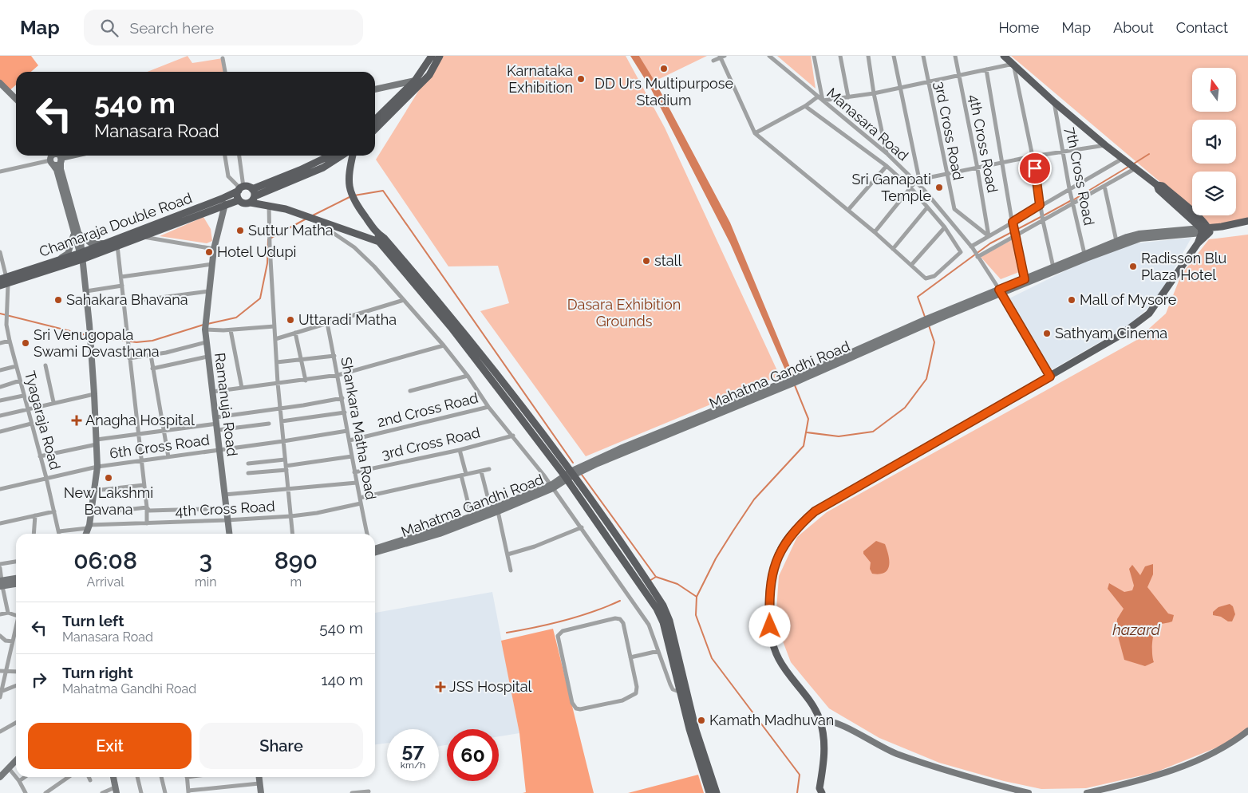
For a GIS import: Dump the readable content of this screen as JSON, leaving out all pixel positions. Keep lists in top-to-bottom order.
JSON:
{
  "streets": {
    "main road": ["Chamaraja Double Road", "Mahatma Gandhi Road", "Ramanuja Road"],
    "street": [
      "Manasara Road",
      "3rd Cross Road",
      "4th Cross Road",
      "7th Cross Road",
      "2nd Cross Road",
      "Tyagaraja Road",
      "Shankara Matha Road",
      "6th Cross Road"
    ]
  },
  "crossings": [
    ["Manasara Road", "Mahatma Gandhi Road"],
    ["3rd Cross Road", "4th Cross Road"],
    ["3rd Cross Road", "Shankara Matha Road"],
    ["4th Cross Road", "Ramanuja Road"],
    ["4th Cross Road", "Tyagaraja Road"],
    ["4th Cross Road", "Shankara Matha Road"],
    ["7th Cross Road", "Mahatma Gandhi Road"],
    ["Chamaraja Double Road", "Tyagaraja Road"],
    ["Ramanuja Road", "6th Cross Road"],
    ["2nd Cross Road", "Shankara Matha Road"],
    ["Tyagaraja Road", "6th Cross Road"],
    ["Shankara Matha Road", "6th Cross Road"]
  ],
  "water": ["hazard"],
  "parks": ["Dasara Exhibition Grounds"],
  "places": {
    "other": [
      "DD Urs Multipurpose Stadium",
      "Karnataka Exhibition",
      "Sri Ganapati Temple",
      "Suttur Matha",
      "Hotel Udupi",
      "stall",
      "Radisson Blu Plaza Hotel",
      "Sahakara Bhavana",
      "Mall of Mysore",
      "Uttaradi Matha",
      "Sathyam Cinema",
      "Sri Venugopala Swami Devasthana",
      "New Lakshmi Bavana",
      "Kamath Madhuvan"
    ],
    "health": ["Anagha Hospital", "JSS Hospital"]
  },
  "north": "top",
  "page": {
    "header": "Map",
    "search": "Search here",
    "nav": [
      "Home",
      "Map",
      "About",
      "Contact"
    ],
    "turn": ["540 m", "Manasara Road"],
    "eta": [
      "06:08",
      "Arrival",
      "3",
      "min",
      "890",
      "m"
    ],
    "list": [
      {
        "name": "Turn left",
        "note": "Manasara Road",
        "value": "540 m"
      },
      {
        "name": "Turn right",
        "note": "Mahatma Gandhi Road",
        "value": "140 m"
      }
    ],
    "buttons": ["Exit", "Share"],
    "speed": "57 km/h",
    "limit": "60"
  }
}
